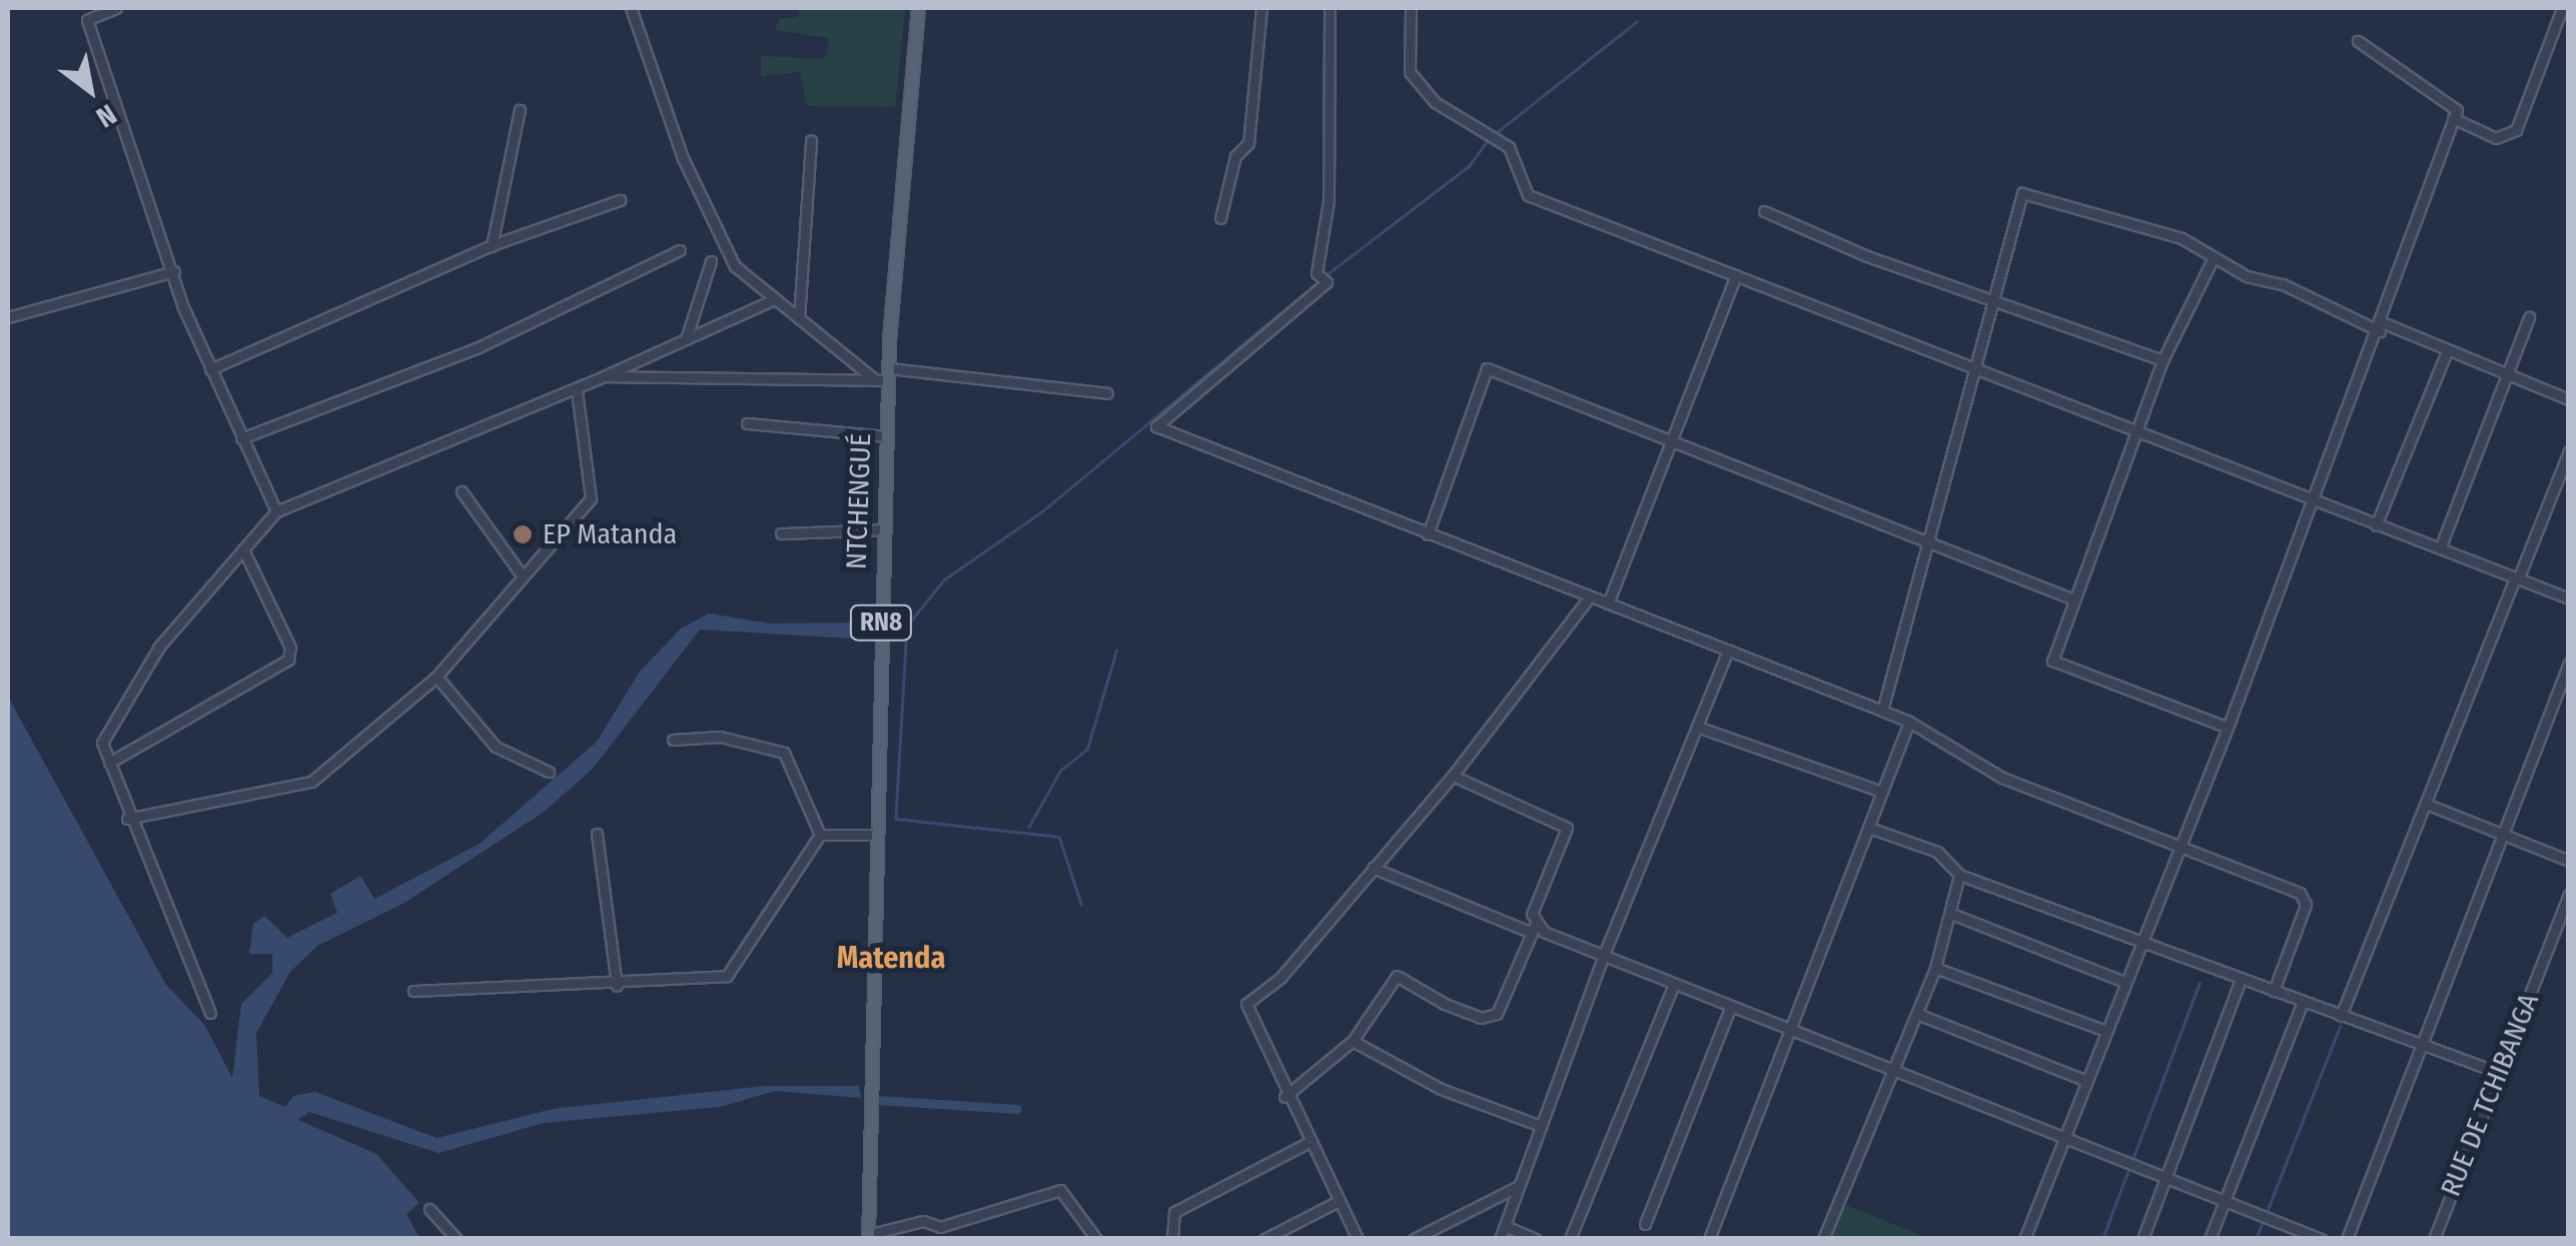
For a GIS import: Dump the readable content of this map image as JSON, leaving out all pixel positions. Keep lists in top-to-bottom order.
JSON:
{
  "streets": {
    "main road": ["NTCHENGUÉ", "RN8"],
    "street": ["RUE DE TCHIBANGA"]
  },
  "districts": ["Matenda"],
  "places": ["EP Matanda"],
  "north": "bottom right"
}
